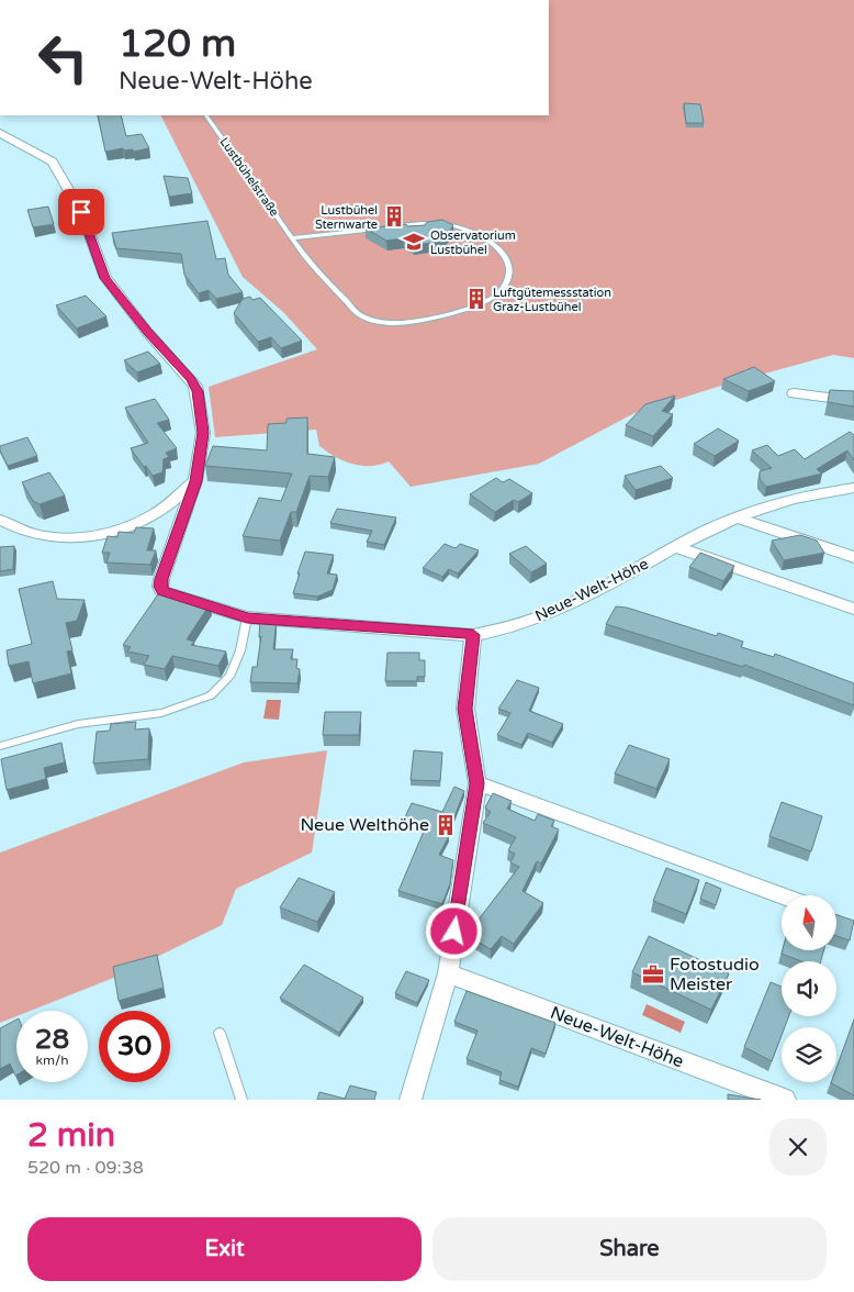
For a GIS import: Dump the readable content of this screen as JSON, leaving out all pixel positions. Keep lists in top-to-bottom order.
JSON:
{
  "streets": {
    "street": ["Neue-Welt-Höhe"],
    "lane": ["Lustbühelstraße"]
  },
  "places": {
    "building": ["Lustbühel Sternwarte", "Luftgütemessstation Graz-Lustbühel", "Neue Welthöhe"],
    "school or university": ["Observatorium Lustbühel"],
    "office": ["Fotostudio Meister"]
  },
  "north": "top",
  "page": {
    "turn": ["120 m", "Neue-Welt-Höhe"],
    "speed": "28 km/h",
    "limit": "30",
    "heading": ["2 min", "520 m · 09:38"],
    "buttons": ["Exit", "Share"]
  }
}
